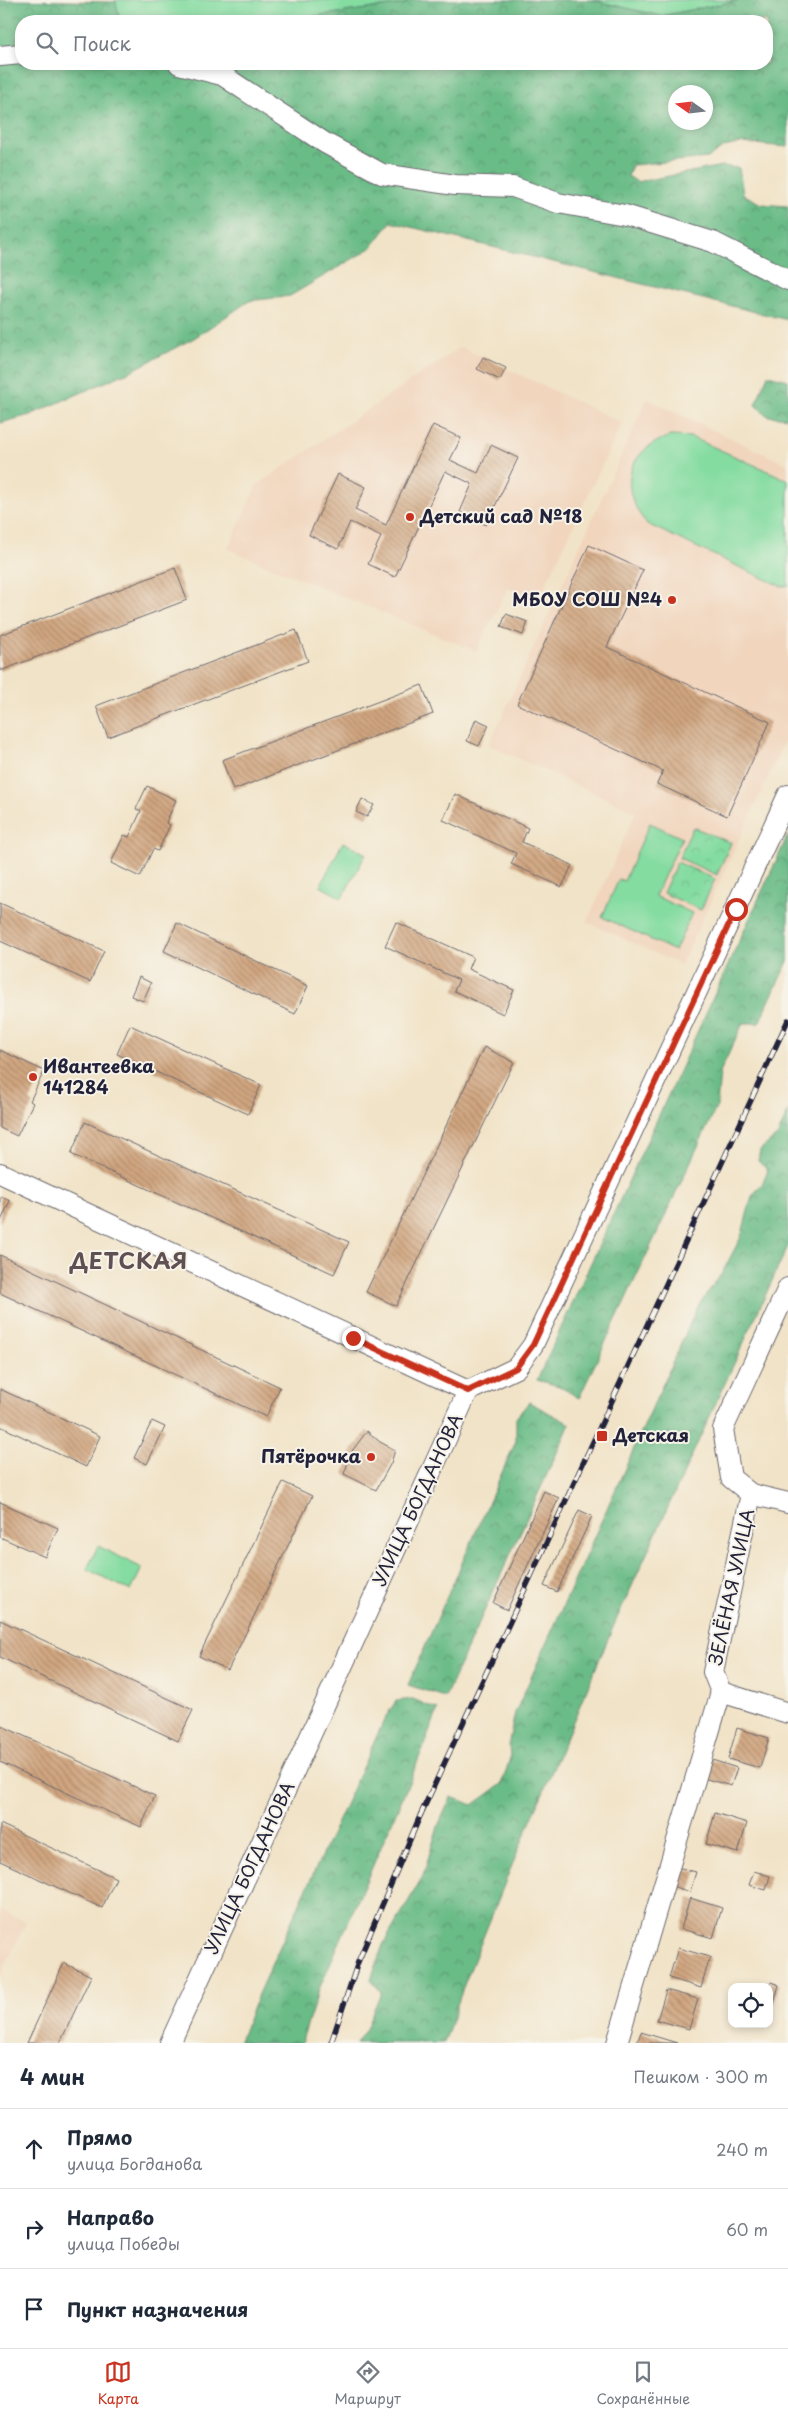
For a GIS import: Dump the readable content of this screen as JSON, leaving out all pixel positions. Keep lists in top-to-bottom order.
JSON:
{
  "streets": {
    "street": ["УЛИЦА БОГДАНОВА", "ЗЕЛЁНАЯ УЛИЦА"]
  },
  "districts": ["ДЕТСКАЯ"],
  "places": {
    "other": [
      "Детский сад №18",
      "МБОУ СОШ №4",
      "Ивантеевка 141284",
      "Пятёрочка"
    ],
    "transit": ["Детская"]
  },
  "north": "left",
  "page": {
    "search": "Поиск",
    "heading": ["4 мин", "Пешком · 300 m"],
    "list": [
      ["Прямо", "улица Богданова", "240 m"],
      ["Направо", "улица Победы", "60 m"],
      "Пункт назначения"
    ],
    "nav": ["Карта", "Маршрут", "Сохранённые"]
  }
}
